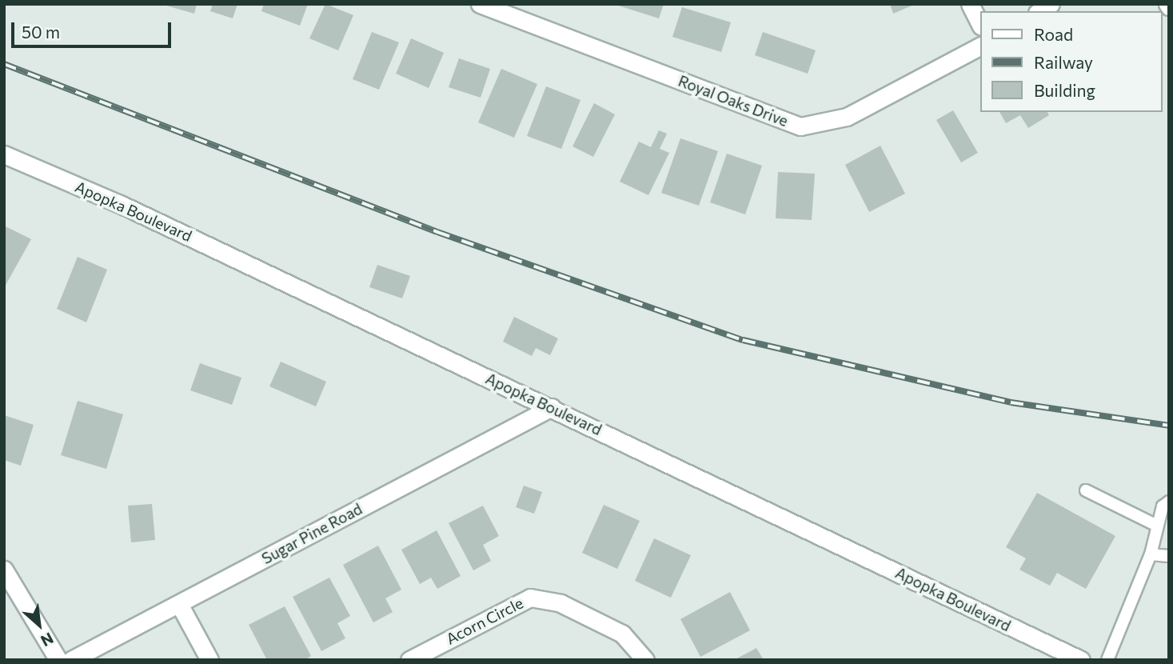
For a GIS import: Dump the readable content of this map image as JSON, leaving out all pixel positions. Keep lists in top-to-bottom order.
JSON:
{
  "streets": {
    "street": [
      "Royal Oaks Drive",
      "Apopka Boulevard",
      "Sugar Pine Road",
      "Acorn Circle"
    ]
  },
  "crossings": [
    ["Apopka Boulevard", "Sugar Pine Road"]
  ],
  "legend": ["Road", "Railway", "Building"],
  "scale_bar": "50 m",
  "north": "bottom right"
}
